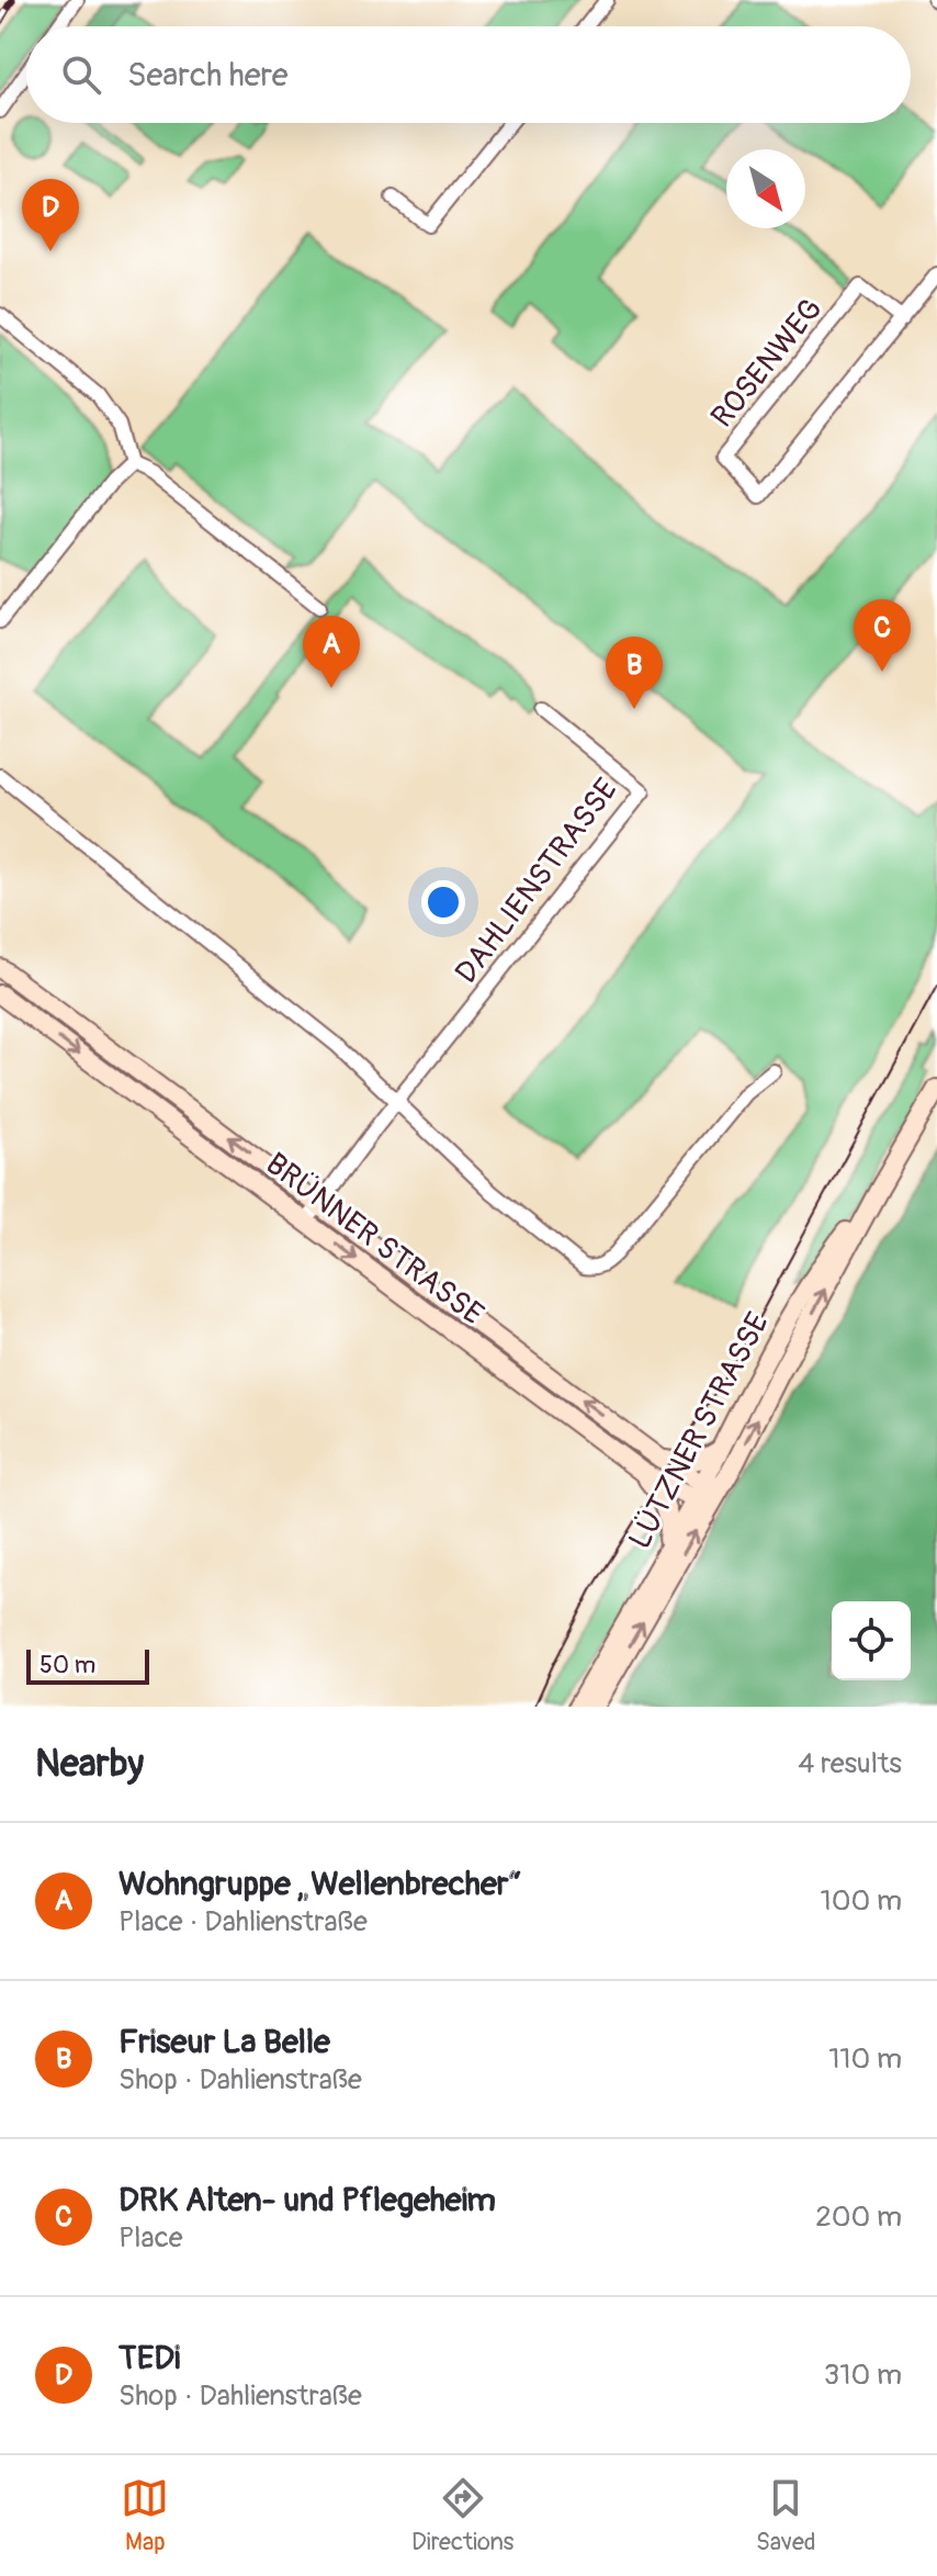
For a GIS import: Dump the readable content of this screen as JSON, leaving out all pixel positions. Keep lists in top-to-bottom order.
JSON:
{
  "streets": {
    "main road": ["BRÜNNER STRASSE", "LÜTZNER STRASSE"],
    "street": ["ROSENWEG", "DAHLIENSTRASSE"]
  },
  "crossings": [
    ["DAHLIENSTRASSE", "BRÜNNER STRASSE"],
    ["BRÜNNER STRASSE", "LÜTZNER STRASSE"]
  ],
  "scale_bar": "50 m",
  "north": "bottom right",
  "page": {
    "search": "Search here",
    "pins": [
      "D",
      "C",
      "A",
      "B"
    ],
    "scale": "50 m",
    "heading": ["Nearby", "4 results"],
    "list": [
      {
        "mark": "A",
        "name": "Wohngruppe „Wellenbrecher“",
        "note": "Place · Dahlienstraße",
        "value": "100 m"
      },
      {
        "mark": "B",
        "name": "Friseur La Belle",
        "note": "Shop · Dahlienstraße",
        "value": "110 m"
      },
      {
        "mark": "C",
        "name": "DRK Alten- und Pflegeheim",
        "note": "Place",
        "value": "200 m"
      },
      {
        "mark": "D",
        "name": "TEDi",
        "note": "Shop · Dahlienstraße",
        "value": "310 m"
      }
    ],
    "nav": ["Map", "Directions", "Saved"]
  }
}
